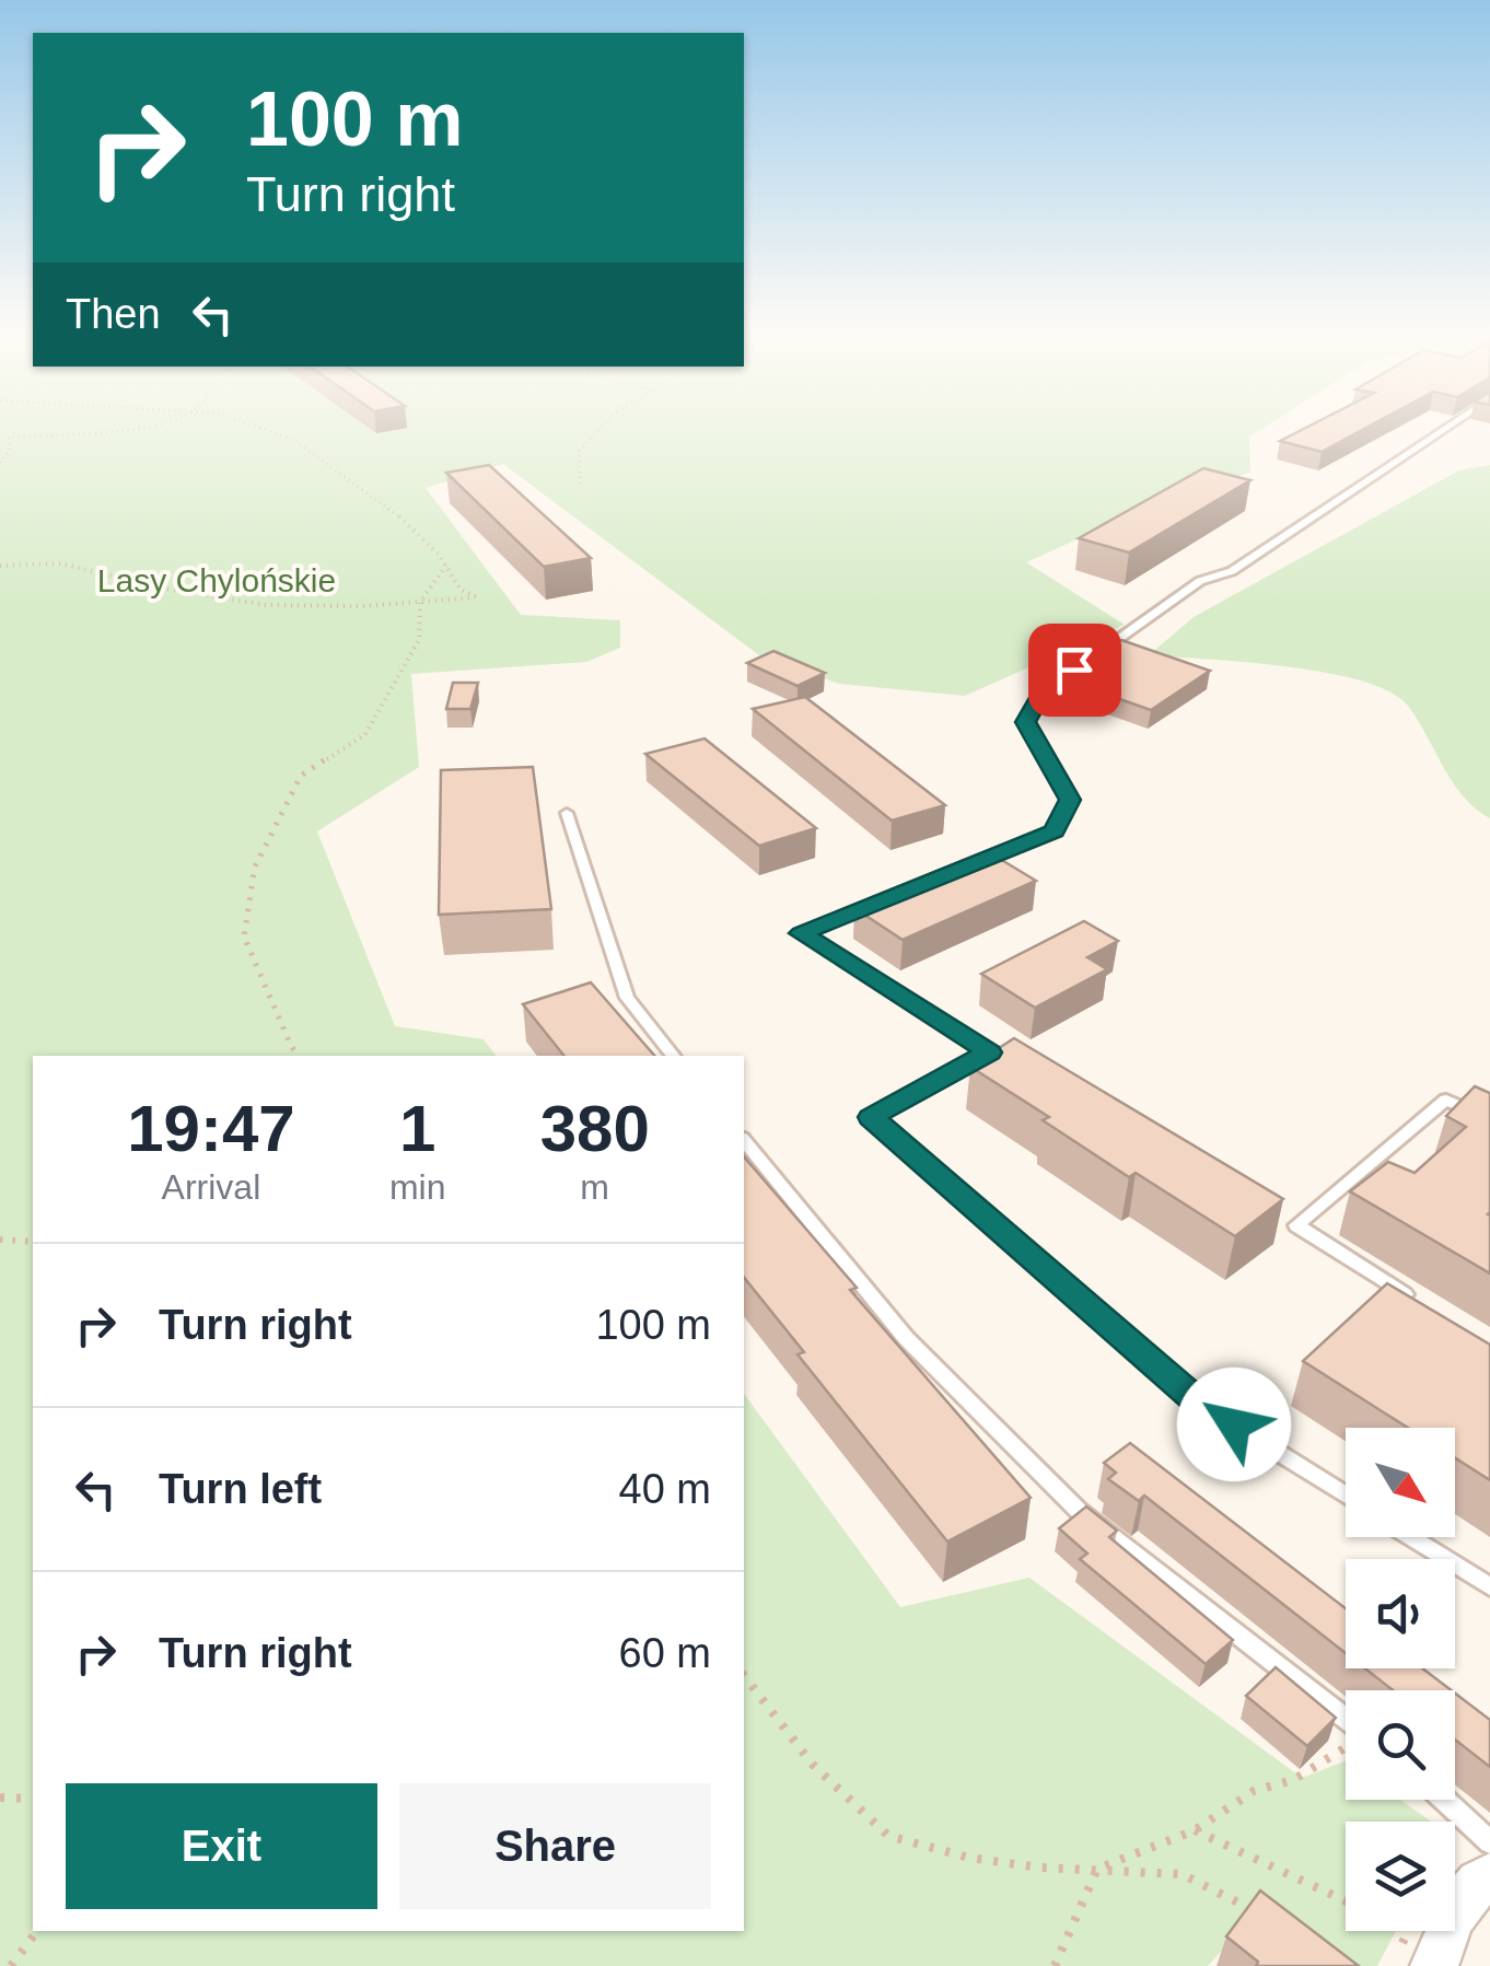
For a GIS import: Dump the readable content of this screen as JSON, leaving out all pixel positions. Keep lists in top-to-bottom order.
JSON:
{
  "parks": ["Lasy Chylońskie"],
  "north": "bottom right",
  "page": {
    "turn": ["100 m", "Turn right"],
    "then": "Then",
    "eta": [
      "19:47",
      "Arrival",
      "1",
      "min",
      "380",
      "m"
    ],
    "list": [
      {
        "name": "Turn right",
        "value": "100 m"
      },
      {
        "name": "Turn left",
        "value": "40 m"
      },
      {
        "name": "Turn right",
        "value": "60 m"
      }
    ],
    "buttons": ["Exit", "Share"]
  }
}
